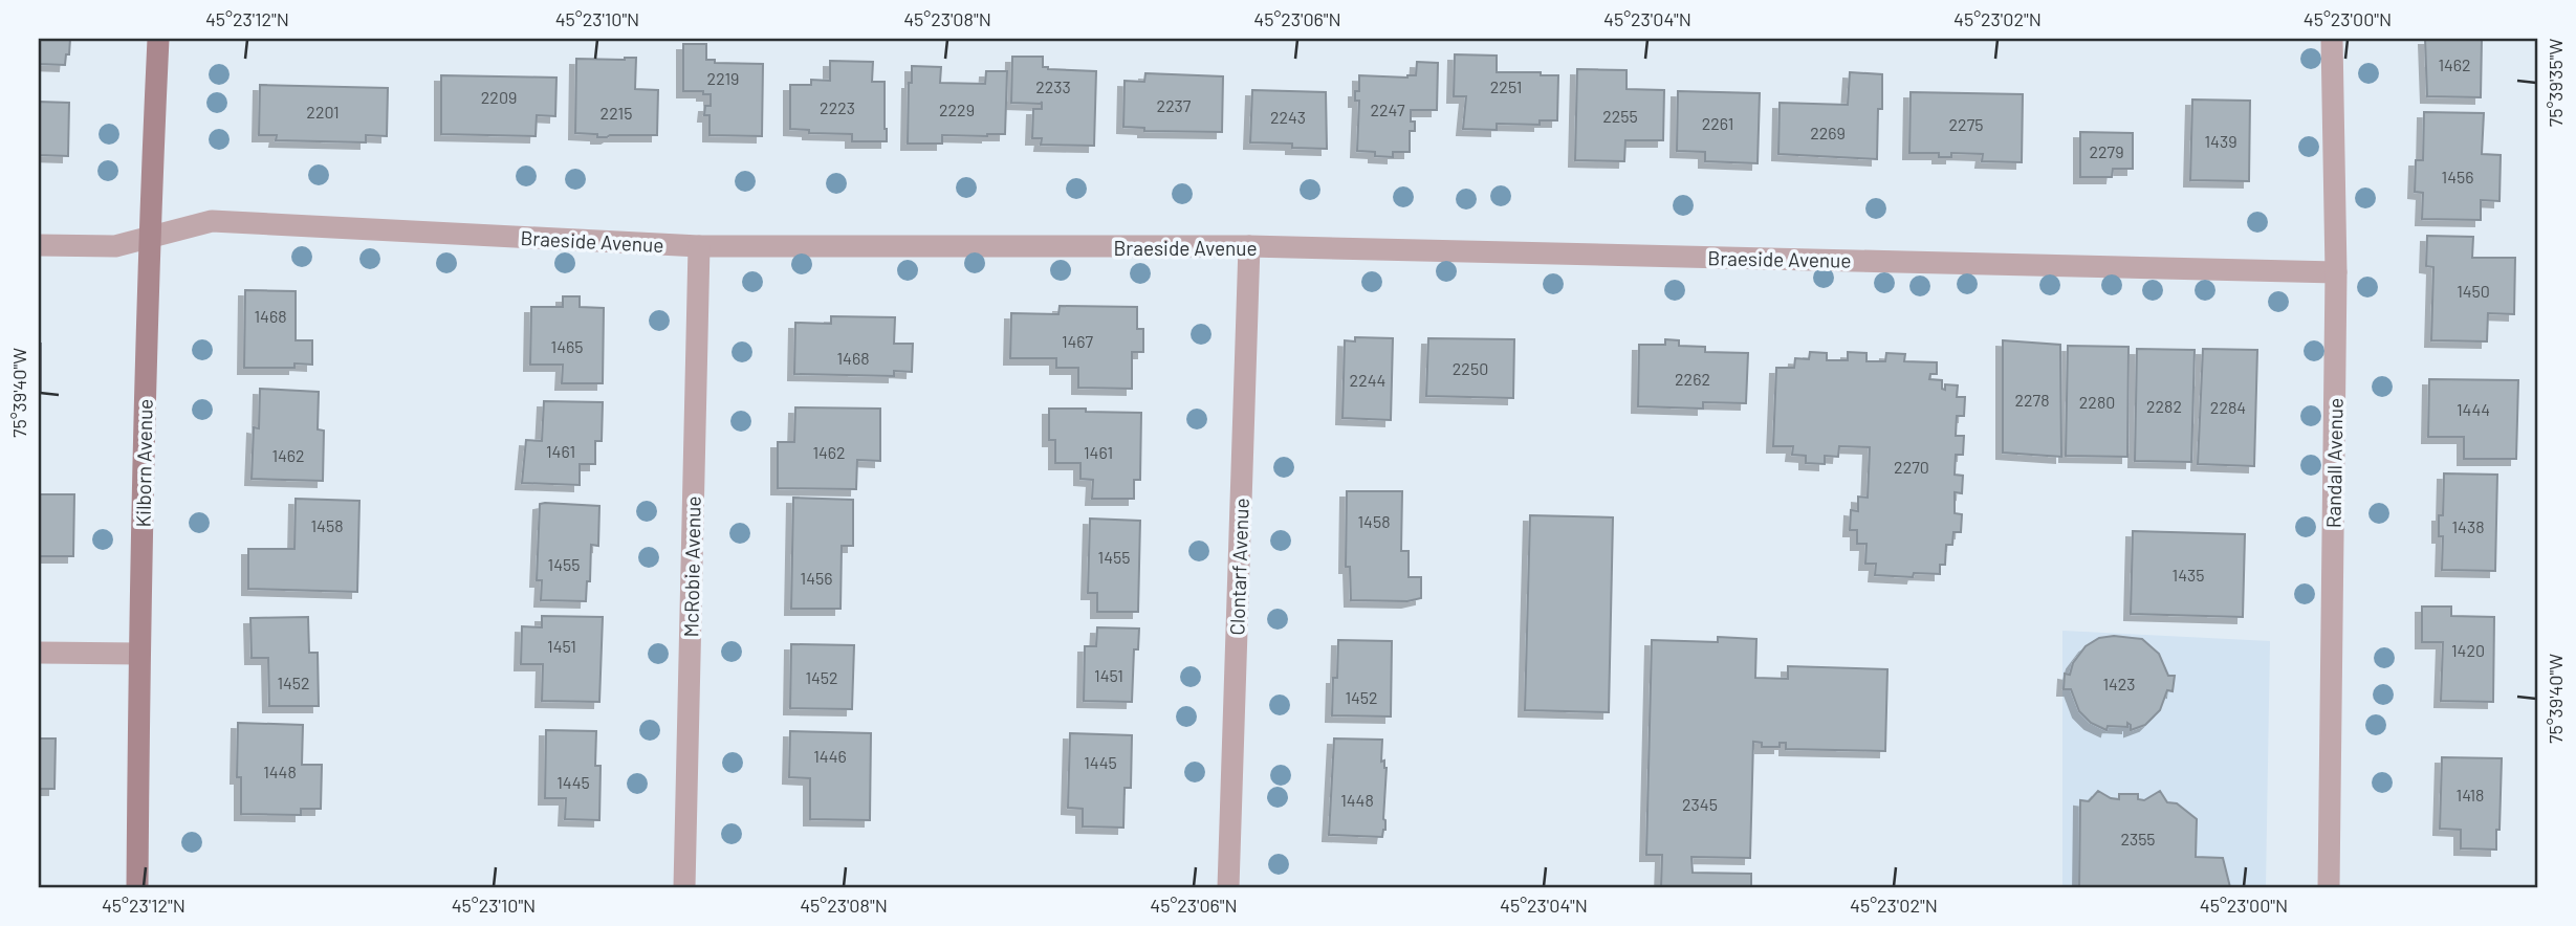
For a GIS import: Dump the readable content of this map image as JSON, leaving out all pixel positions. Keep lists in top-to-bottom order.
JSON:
{
  "streets": {
    "street": [
      "Braeside Avenue",
      "Kilborn Avenue",
      "Randall Avenue",
      "McRobie Avenue",
      "Clontarf Avenue"
    ]
  },
  "crossings": [
    ["Braeside Avenue", "Kilborn Avenue"],
    ["Braeside Avenue", "Randall Avenue"],
    ["Braeside Avenue", "McRobie Avenue"],
    ["Braeside Avenue", "Clontarf Avenue"]
  ],
  "house_numbers": [
    "1462",
    "2219",
    "2233",
    "2251",
    "2209",
    "2237",
    "2223",
    "2229",
    "2247",
    "2201",
    "2215",
    "2255",
    "2243",
    "2261",
    "2275",
    "2269",
    "1439",
    "2279",
    "1456",
    "1450",
    "1468",
    "1467",
    "1465",
    "1468",
    "2250",
    "2262",
    "2244",
    "2278",
    "2280",
    "2282",
    "2284",
    "1444",
    "1461",
    "1462",
    "1461",
    "1462",
    "2270",
    "1458",
    "1458",
    "1438",
    "1455",
    "1455",
    "1435",
    "1456",
    "1451",
    "1420",
    "1451",
    "1452",
    "1452",
    "1423",
    "1452",
    "1446",
    "1445",
    "1448",
    "1445",
    "1418",
    "1448",
    "2345",
    "2355"
  ],
  "coordinates": [
    "45°23'12\"N",
    "45°23'10\"N",
    "45°23'08\"N",
    "45°23'06\"N",
    "45°23'04\"N",
    "45°23'02\"N",
    "45°23'00\"N",
    "75°39'35\"W",
    "75°39'40\"W"
  ]
}
